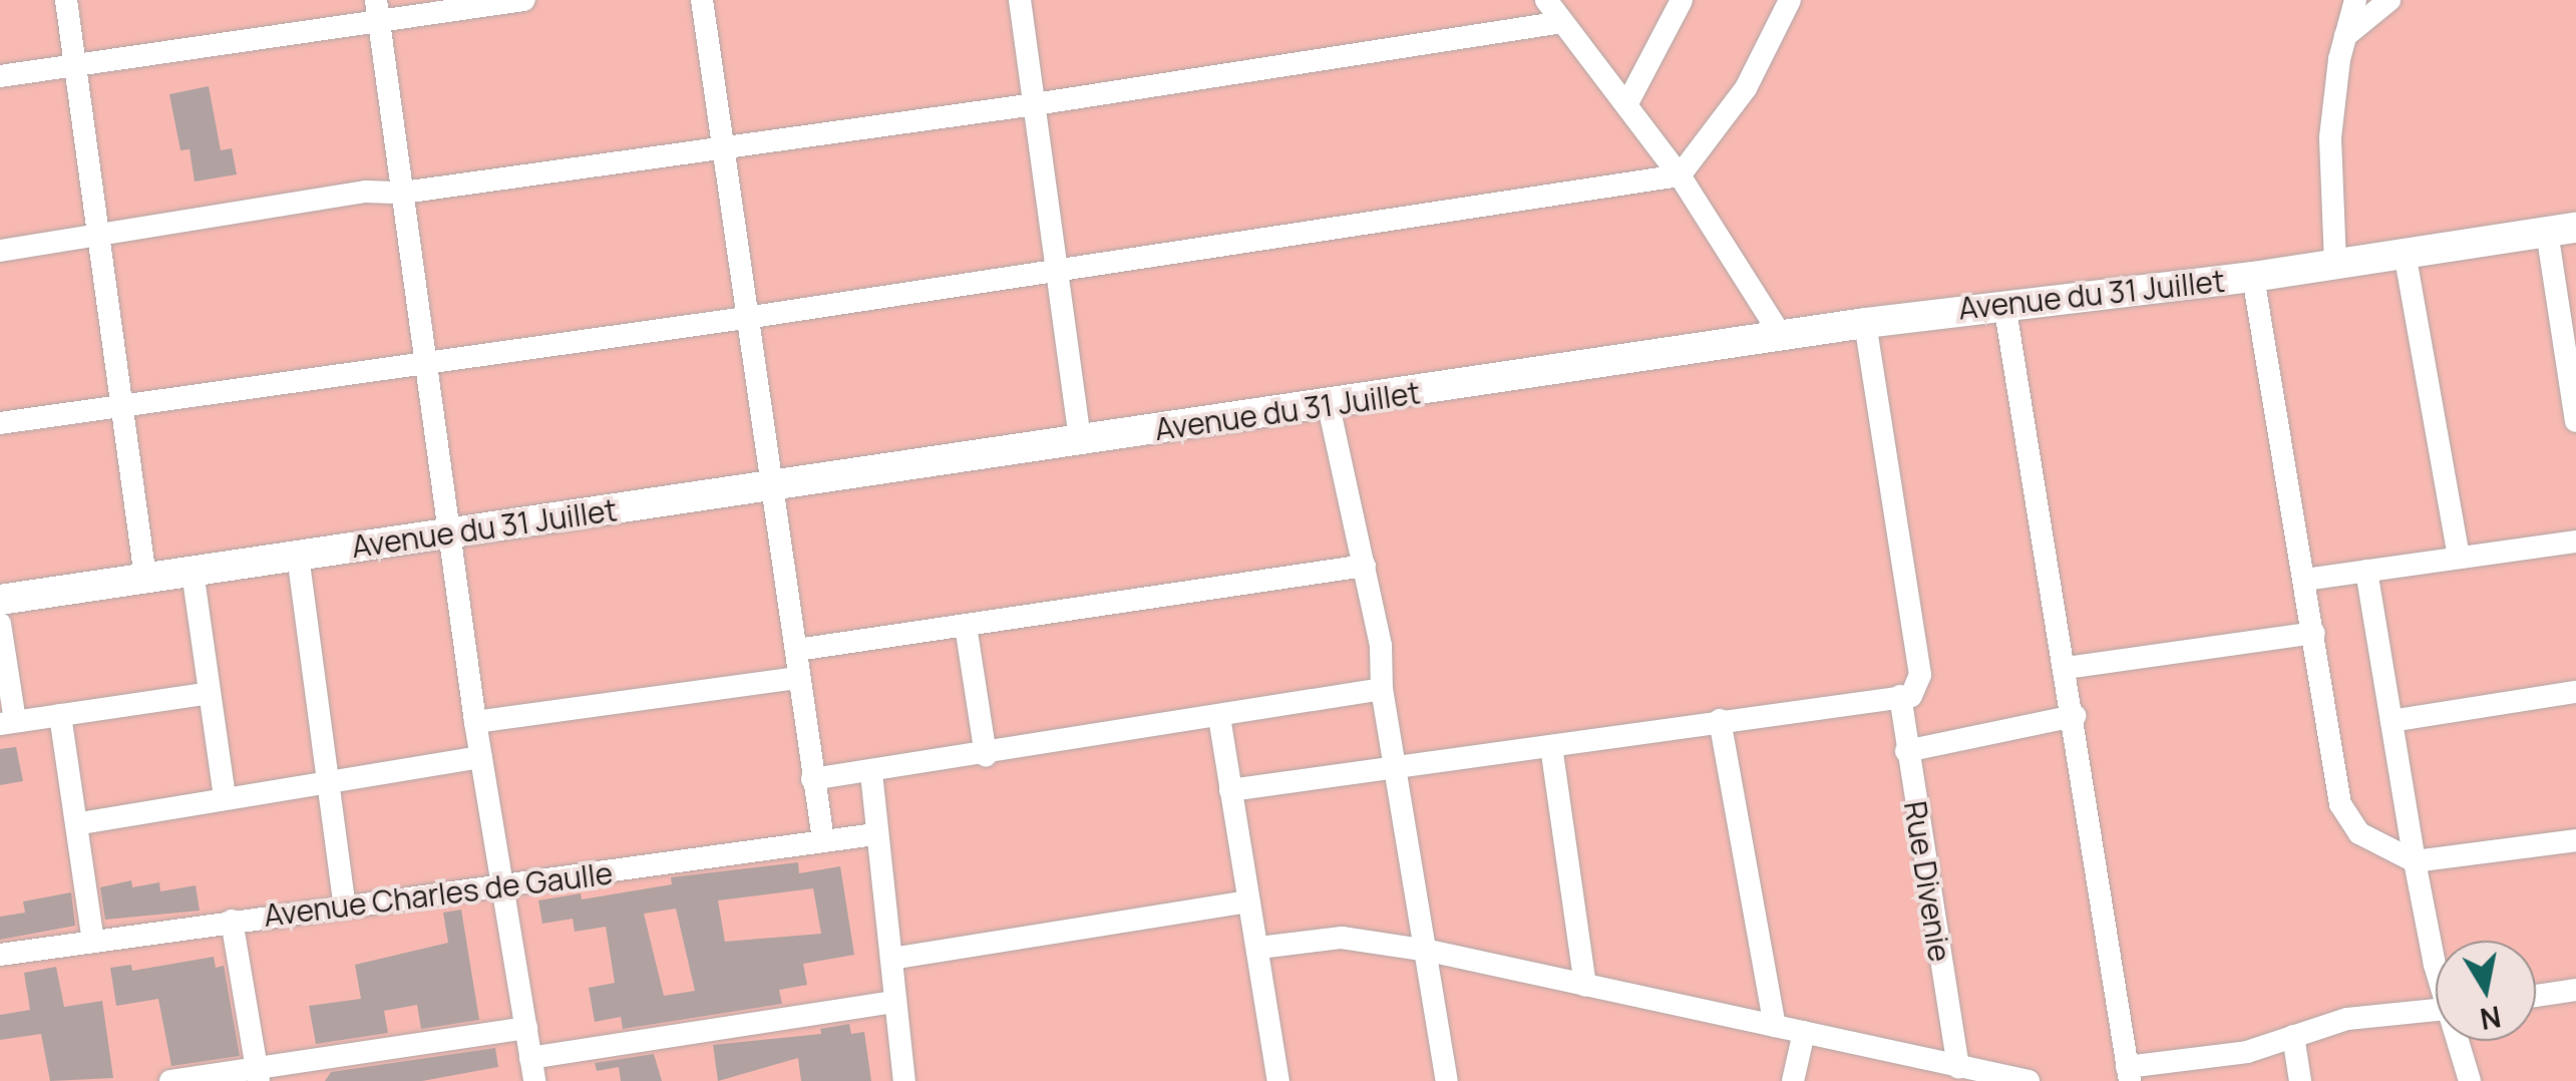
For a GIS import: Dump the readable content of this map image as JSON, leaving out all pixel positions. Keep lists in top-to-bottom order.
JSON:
{
  "streets": {
    "street": ["Avenue du 31 Juillet", "Rue Divenie", "Avenue Charles de Gaulle"]
  },
  "north": "bottom"
}
